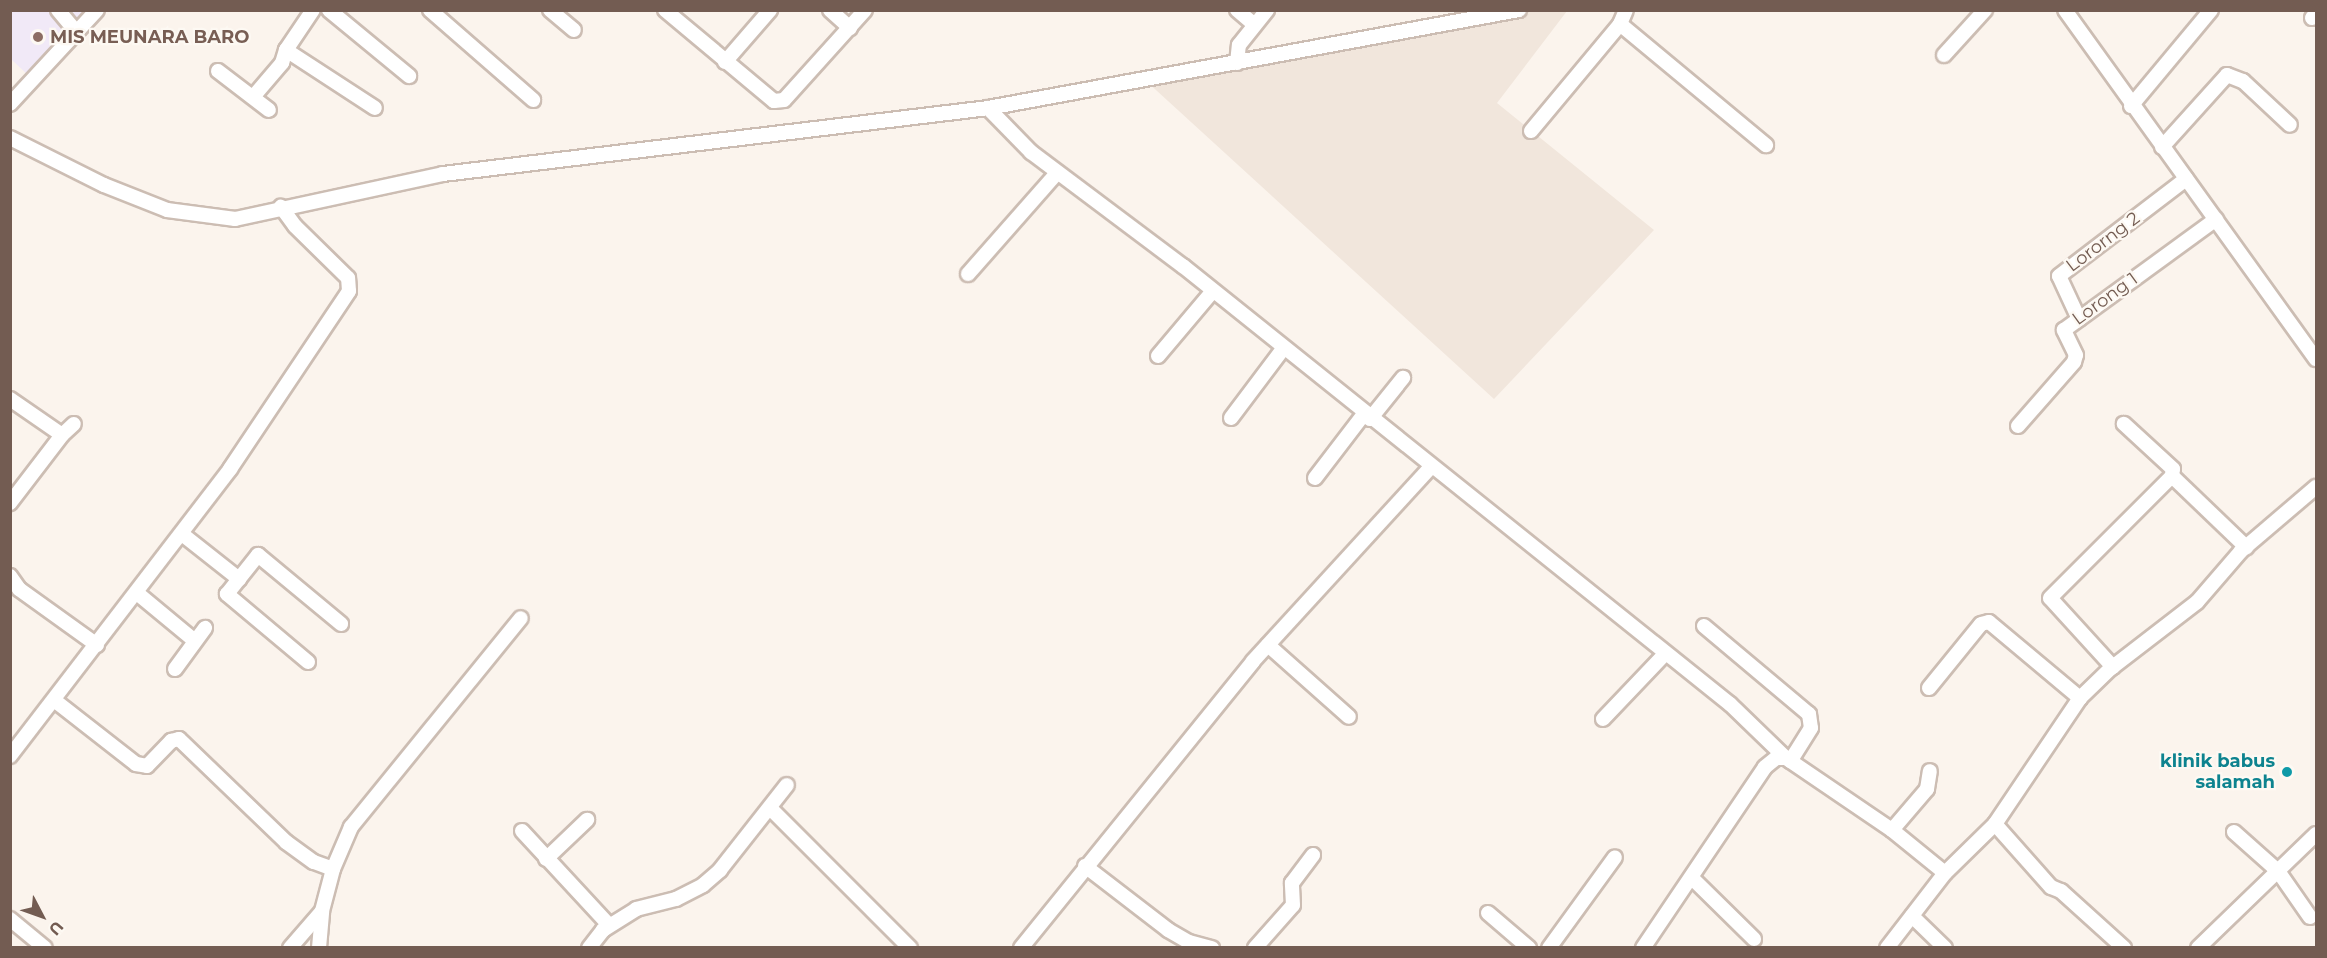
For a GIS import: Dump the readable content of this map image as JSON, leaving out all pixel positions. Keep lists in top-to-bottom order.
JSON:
{
  "streets": {
    "street": ["Lororng 2", "Lorong 1"]
  },
  "crossings": [
    ["Lororng 2", "Lorong 1"]
  ],
  "places": ["MIS MEUNARA BARO", "klinik babus salamah"],
  "north": "bottom right"
}
